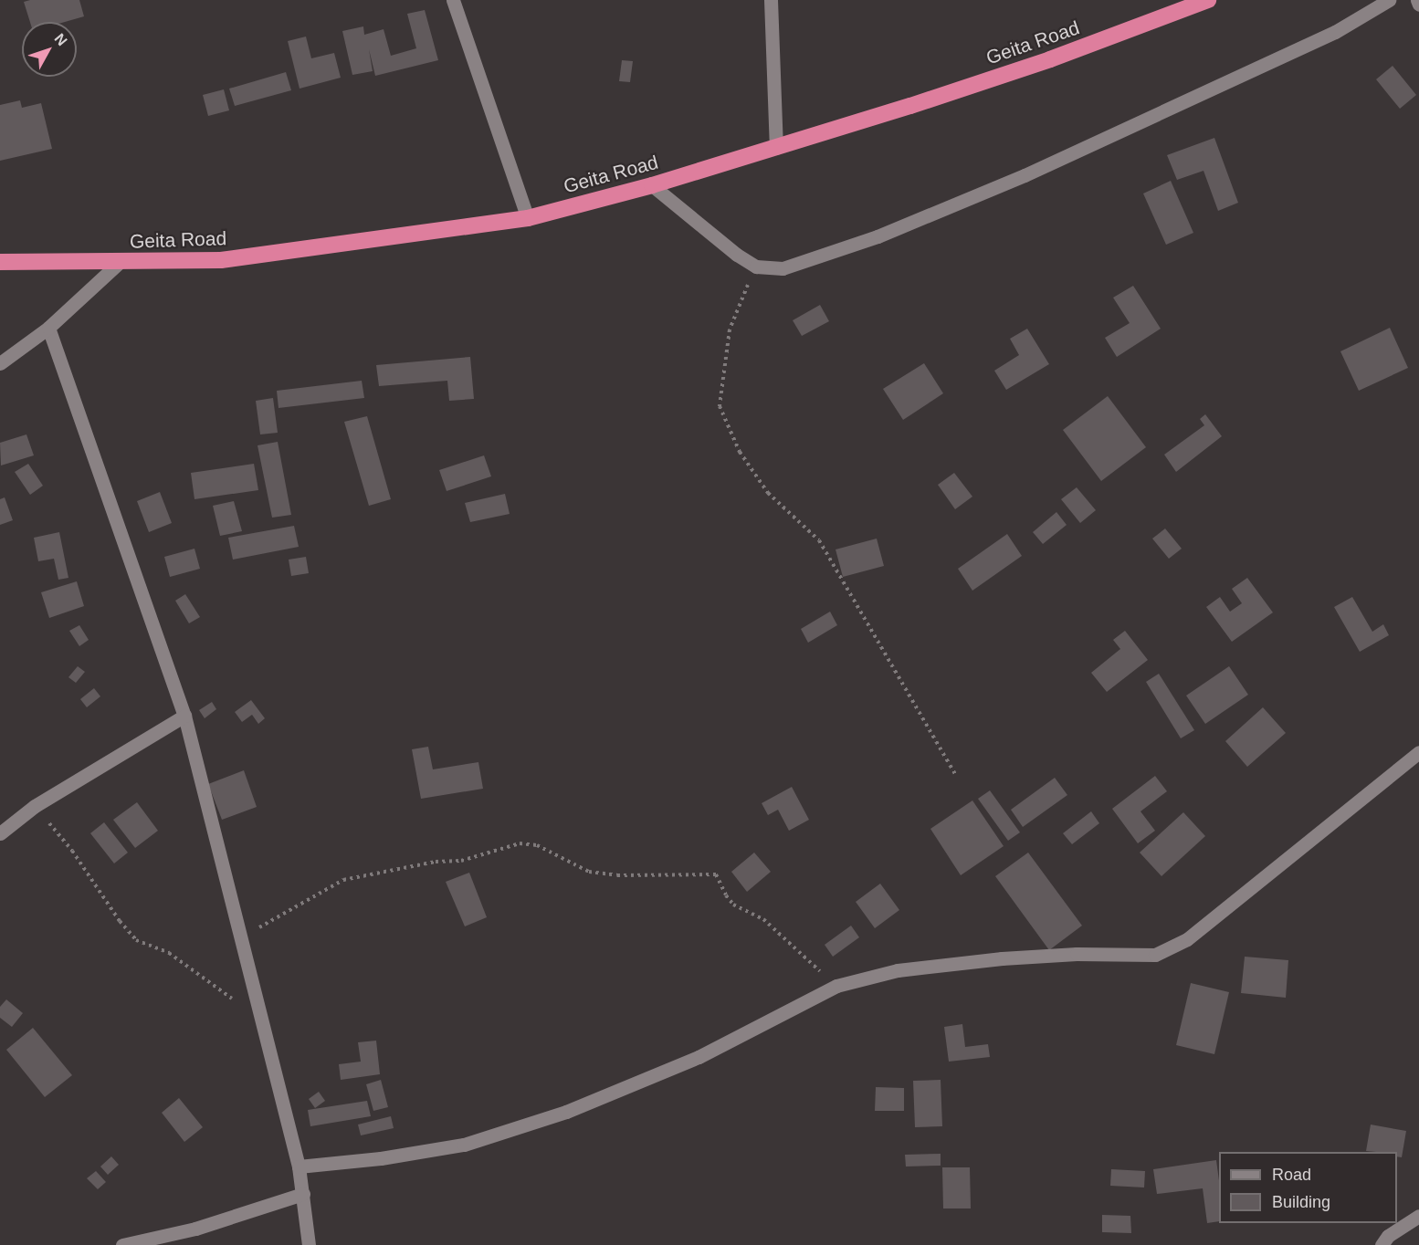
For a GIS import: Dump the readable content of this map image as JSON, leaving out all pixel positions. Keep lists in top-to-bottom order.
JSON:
{
  "streets": {
    "highway": ["Geita Road"]
  },
  "legend": ["Road", "Building"],
  "north": "top right"
}
